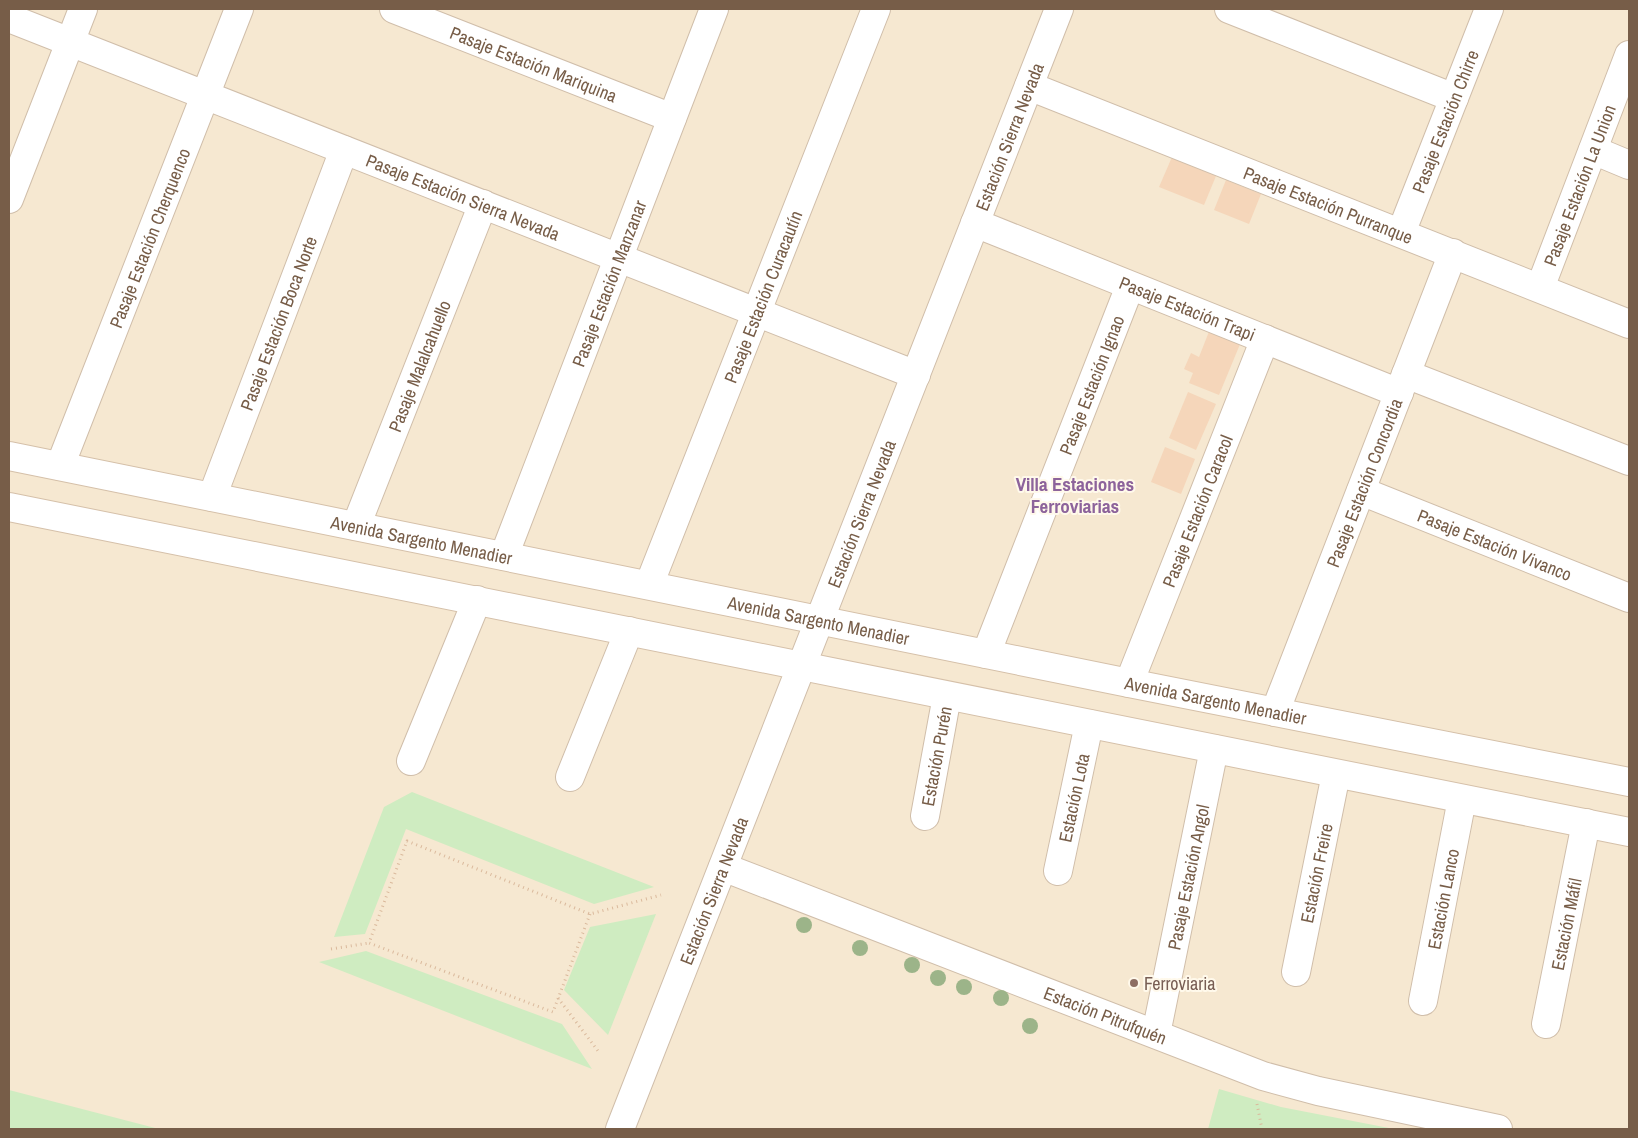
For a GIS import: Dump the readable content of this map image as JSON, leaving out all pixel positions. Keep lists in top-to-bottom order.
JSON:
{
  "streets": {
    "street": [
      "Pasaje Estación Mariquina",
      "Pasaje Estación Chirre",
      "Estación Sierra Nevada",
      "Pasaje Estación La Union",
      "Pasaje Estación Sierra Nevada",
      "Pasaje Estación Purranque",
      "Pasaje Estación Cherquenco",
      "Pasaje Estación Manzanar",
      "Pasaje Estación Curacautín",
      "Pasaje Estación Trapi",
      "Pasaje Estación Boca Norte",
      "Pasaje Malalcahuello",
      "Pasaje Estación Ignao",
      "Pasaje Estación Concordia",
      "Pasaje Estación Caracol",
      "Avenida Sargento Menadier",
      "Pasaje Estación Vivanco",
      "Estación Purén",
      "Estación Lota",
      "Estación Freire",
      "Pasaje Estación Angol",
      "Estación Lanco",
      "Estación Máfil",
      "Estación Pitrufquén"
    ]
  },
  "crossings": [
    ["Pasaje Estación Mariquina", "Pasaje Estación Manzanar"],
    ["Pasaje Estación Chirre", "Pasaje Estación Purranque"],
    ["Estación Sierra Nevada", "Pasaje Estación Sierra Nevada"],
    ["Estación Sierra Nevada", "Pasaje Estación Purranque"],
    ["Estación Sierra Nevada", "Pasaje Estación Trapi"],
    ["Estación Sierra Nevada", "Avenida Sargento Menadier"],
    ["Estación Sierra Nevada", "Estación Pitrufquén"],
    ["Pasaje Estación La Union", "Pasaje Estación Purranque"],
    ["Pasaje Estación Sierra Nevada", "Pasaje Estación Cherquenco"],
    ["Pasaje Estación Sierra Nevada", "Pasaje Estación Manzanar"],
    ["Pasaje Estación Sierra Nevada", "Pasaje Estación Curacautín"],
    ["Pasaje Estación Sierra Nevada", "Pasaje Estación Boca Norte"],
    ["Pasaje Estación Sierra Nevada", "Pasaje Malalcahuello"],
    ["Pasaje Estación Purranque", "Pasaje Estación Concordia"],
    ["Pasaje Estación Cherquenco", "Avenida Sargento Menadier"],
    ["Pasaje Estación Manzanar", "Avenida Sargento Menadier"],
    ["Pasaje Estación Curacautín", "Avenida Sargento Menadier"],
    ["Pasaje Estación Trapi", "Pasaje Estación Ignao"],
    ["Pasaje Estación Trapi", "Pasaje Estación Concordia"],
    ["Pasaje Estación Trapi", "Pasaje Estación Caracol"],
    ["Pasaje Estación Boca Norte", "Avenida Sargento Menadier"],
    ["Pasaje Malalcahuello", "Avenida Sargento Menadier"],
    ["Pasaje Estación Ignao", "Avenida Sargento Menadier"],
    ["Pasaje Estación Concordia", "Avenida Sargento Menadier"],
    ["Pasaje Estación Concordia", "Pasaje Estación Vivanco"],
    ["Pasaje Estación Caracol", "Avenida Sargento Menadier"],
    ["Pasaje Estación Angol", "Estación Pitrufquén"]
  ],
  "districts": ["Villa Estaciones Ferroviarias"],
  "places": ["Ferroviaria"]
}
